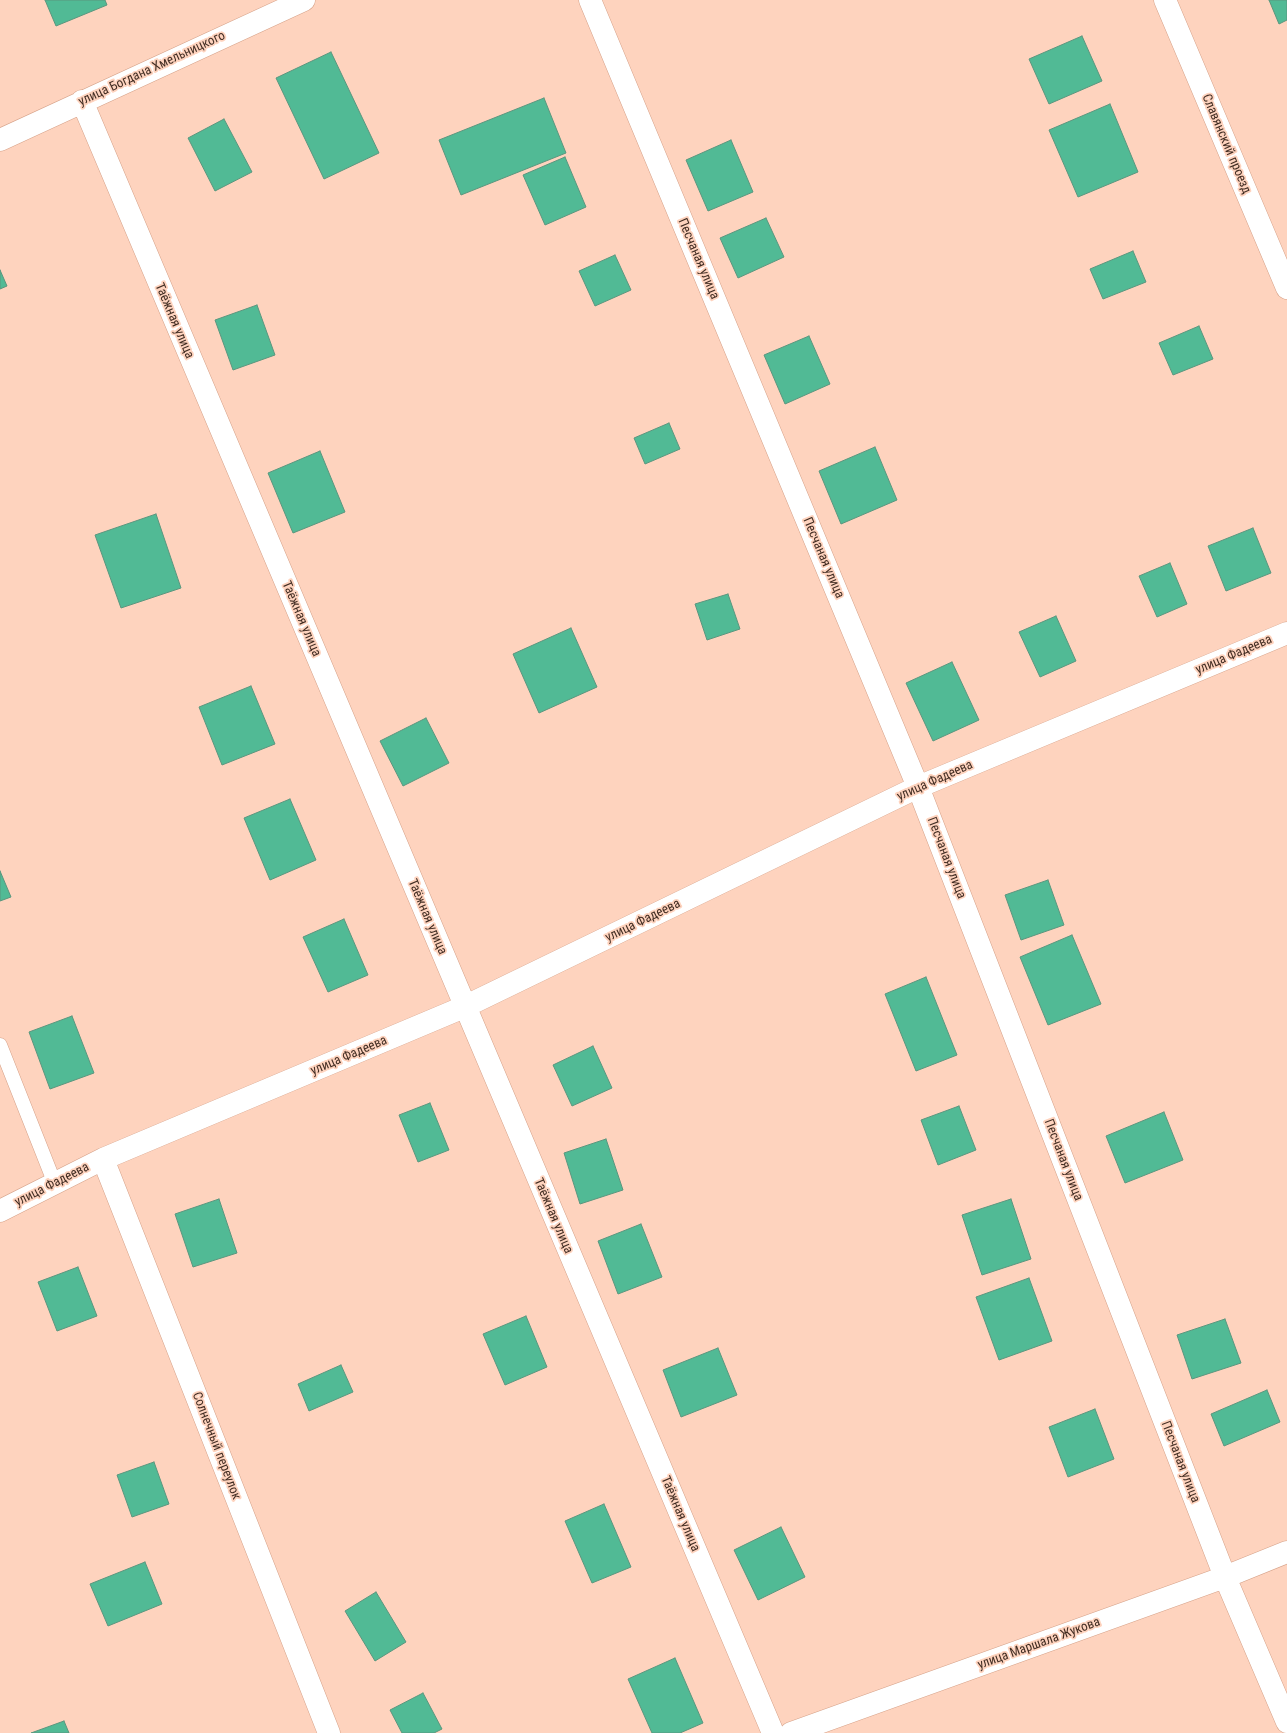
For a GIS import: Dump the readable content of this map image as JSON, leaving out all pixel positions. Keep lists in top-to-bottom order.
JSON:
{
  "streets": {
    "street": [
      "улица Богдана Хмельницкого",
      "Славянский проезд",
      "Песчаная улица",
      "Таёжная улица",
      "улица Фадеева",
      "Солнечный переулок",
      "улица Маршала Жукова"
    ]
  },
  "crossings": [
    ["улица Богдана Хмельницкого", "Таёжная улица"],
    ["Песчаная улица", "улица Фадеева"],
    ["Песчаная улица", "улица Маршала Жукова"],
    ["Таёжная улица", "улица Фадеева"],
    ["улица Фадеева", "Солнечный переулок"]
  ]
}
